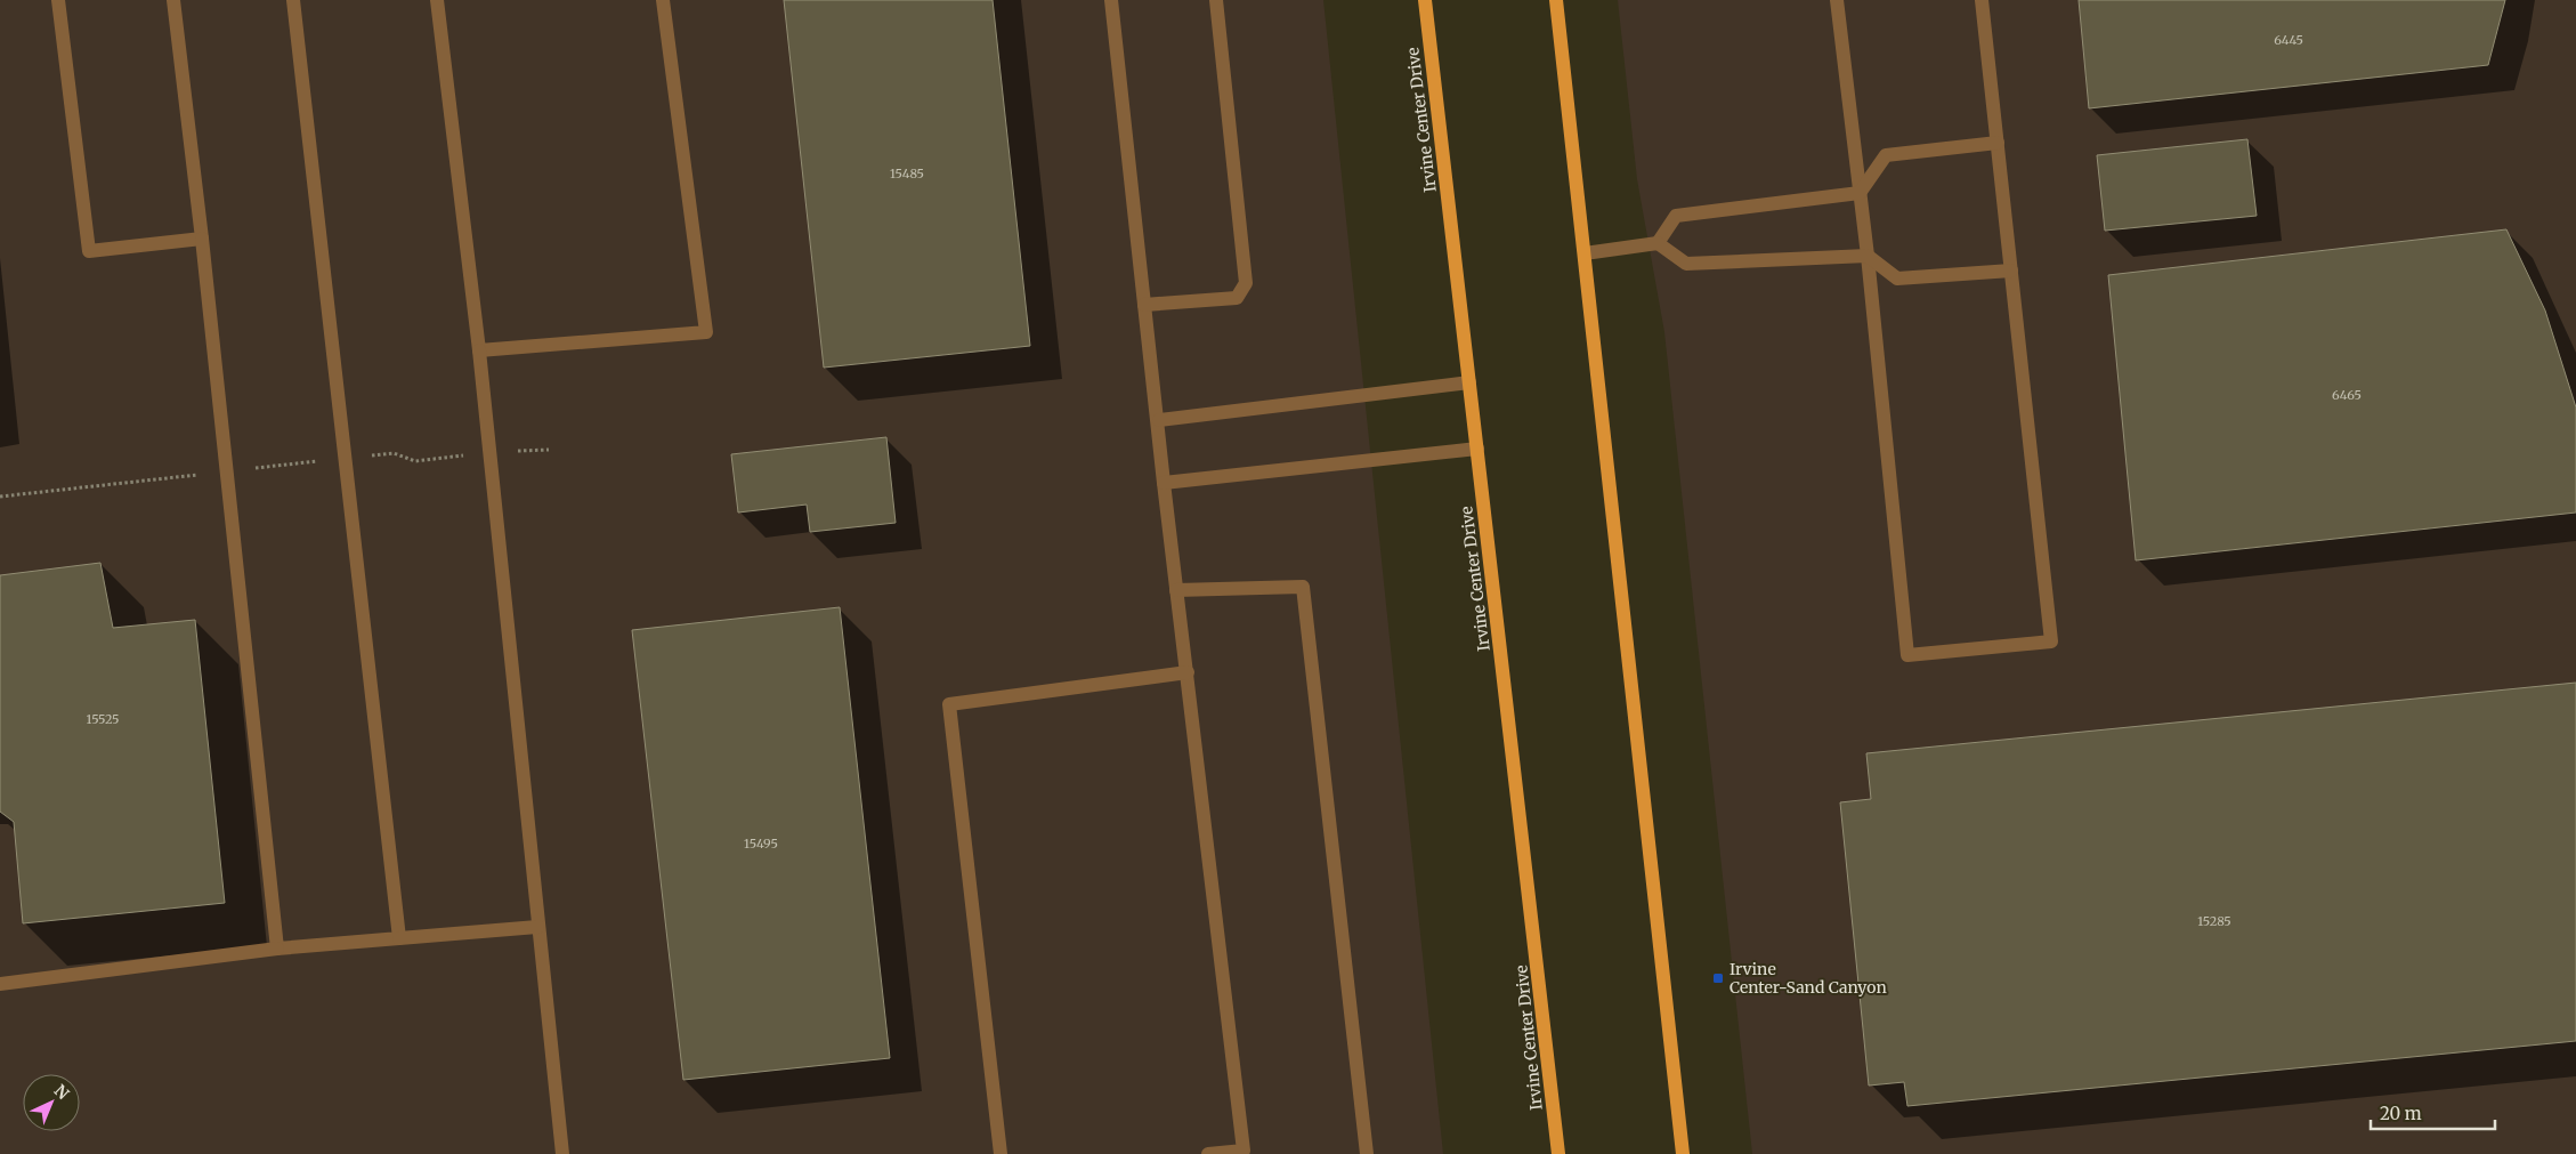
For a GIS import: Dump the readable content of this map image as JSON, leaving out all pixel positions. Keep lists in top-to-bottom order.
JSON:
{
  "streets": {
    "main road": ["Irvine Center Drive"]
  },
  "places": {
    "transit": ["Irvine Center-Sand Canyon"]
  },
  "house_numbers": [
    "6445",
    "15485",
    "6465",
    "15525",
    "15495",
    "15285"
  ],
  "scale_bar": "20 m",
  "north": "top right"
}
